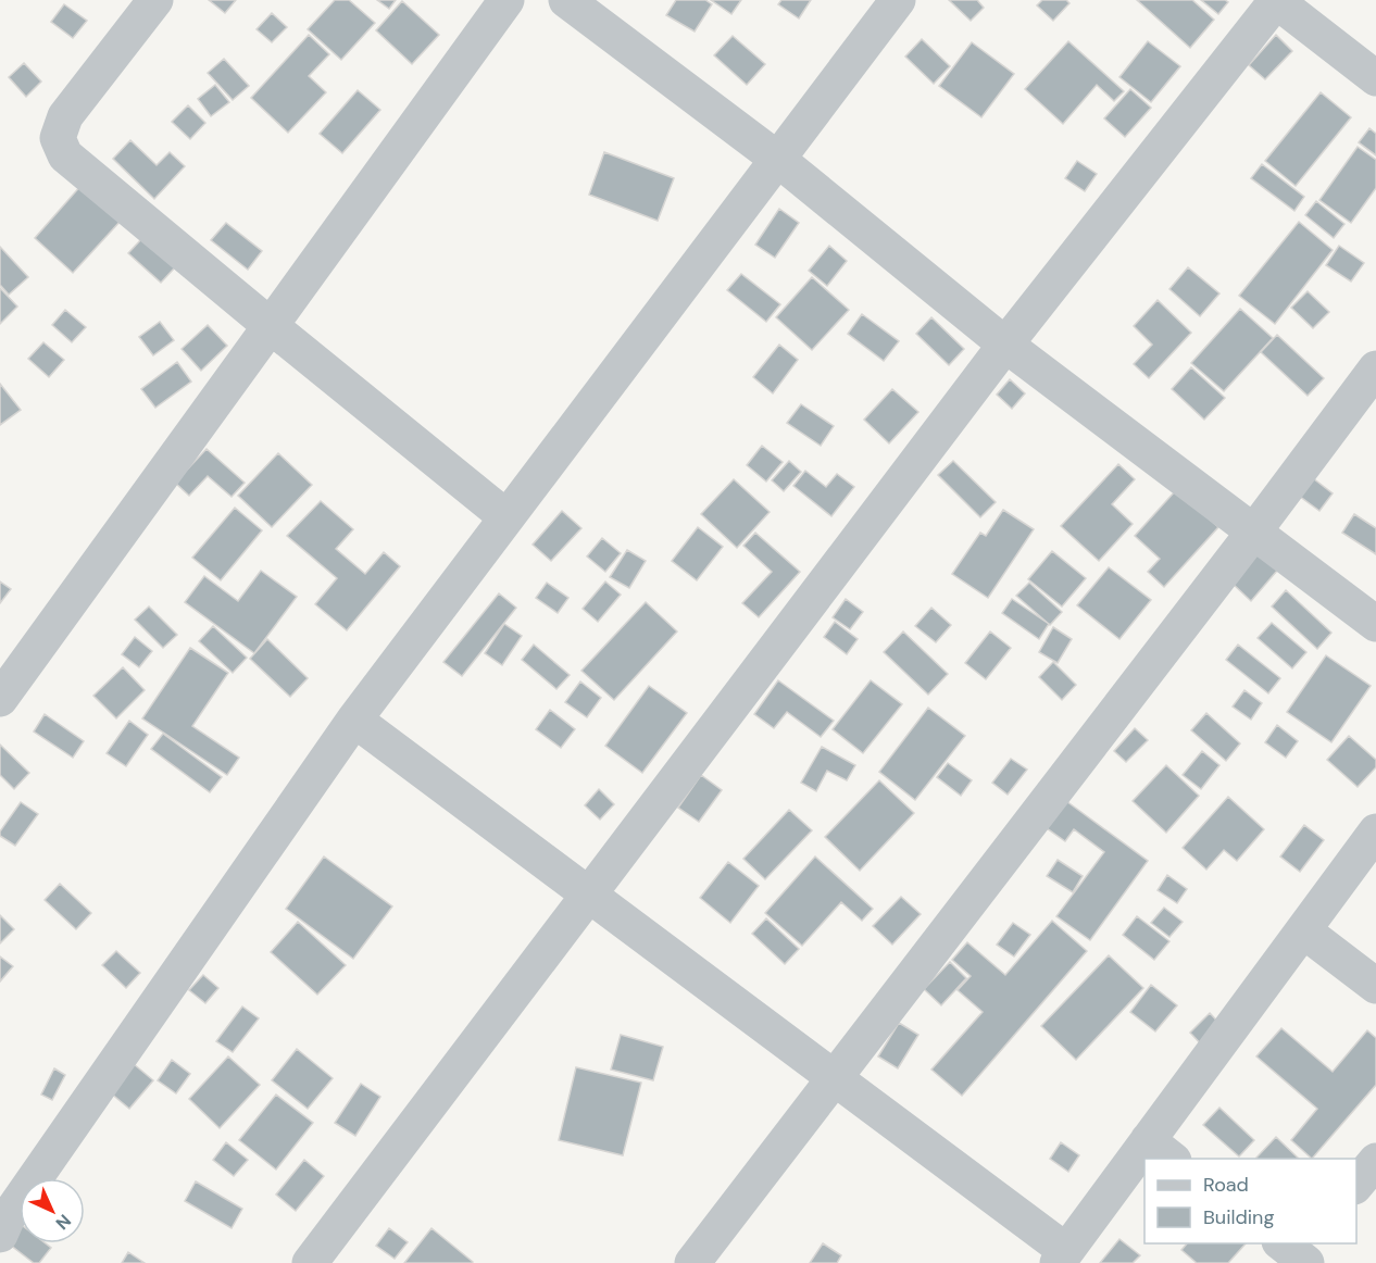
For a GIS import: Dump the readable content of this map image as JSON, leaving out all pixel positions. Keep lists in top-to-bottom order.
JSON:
{
  "legend": ["Road", "Building"],
  "north": "bottom right"
}
